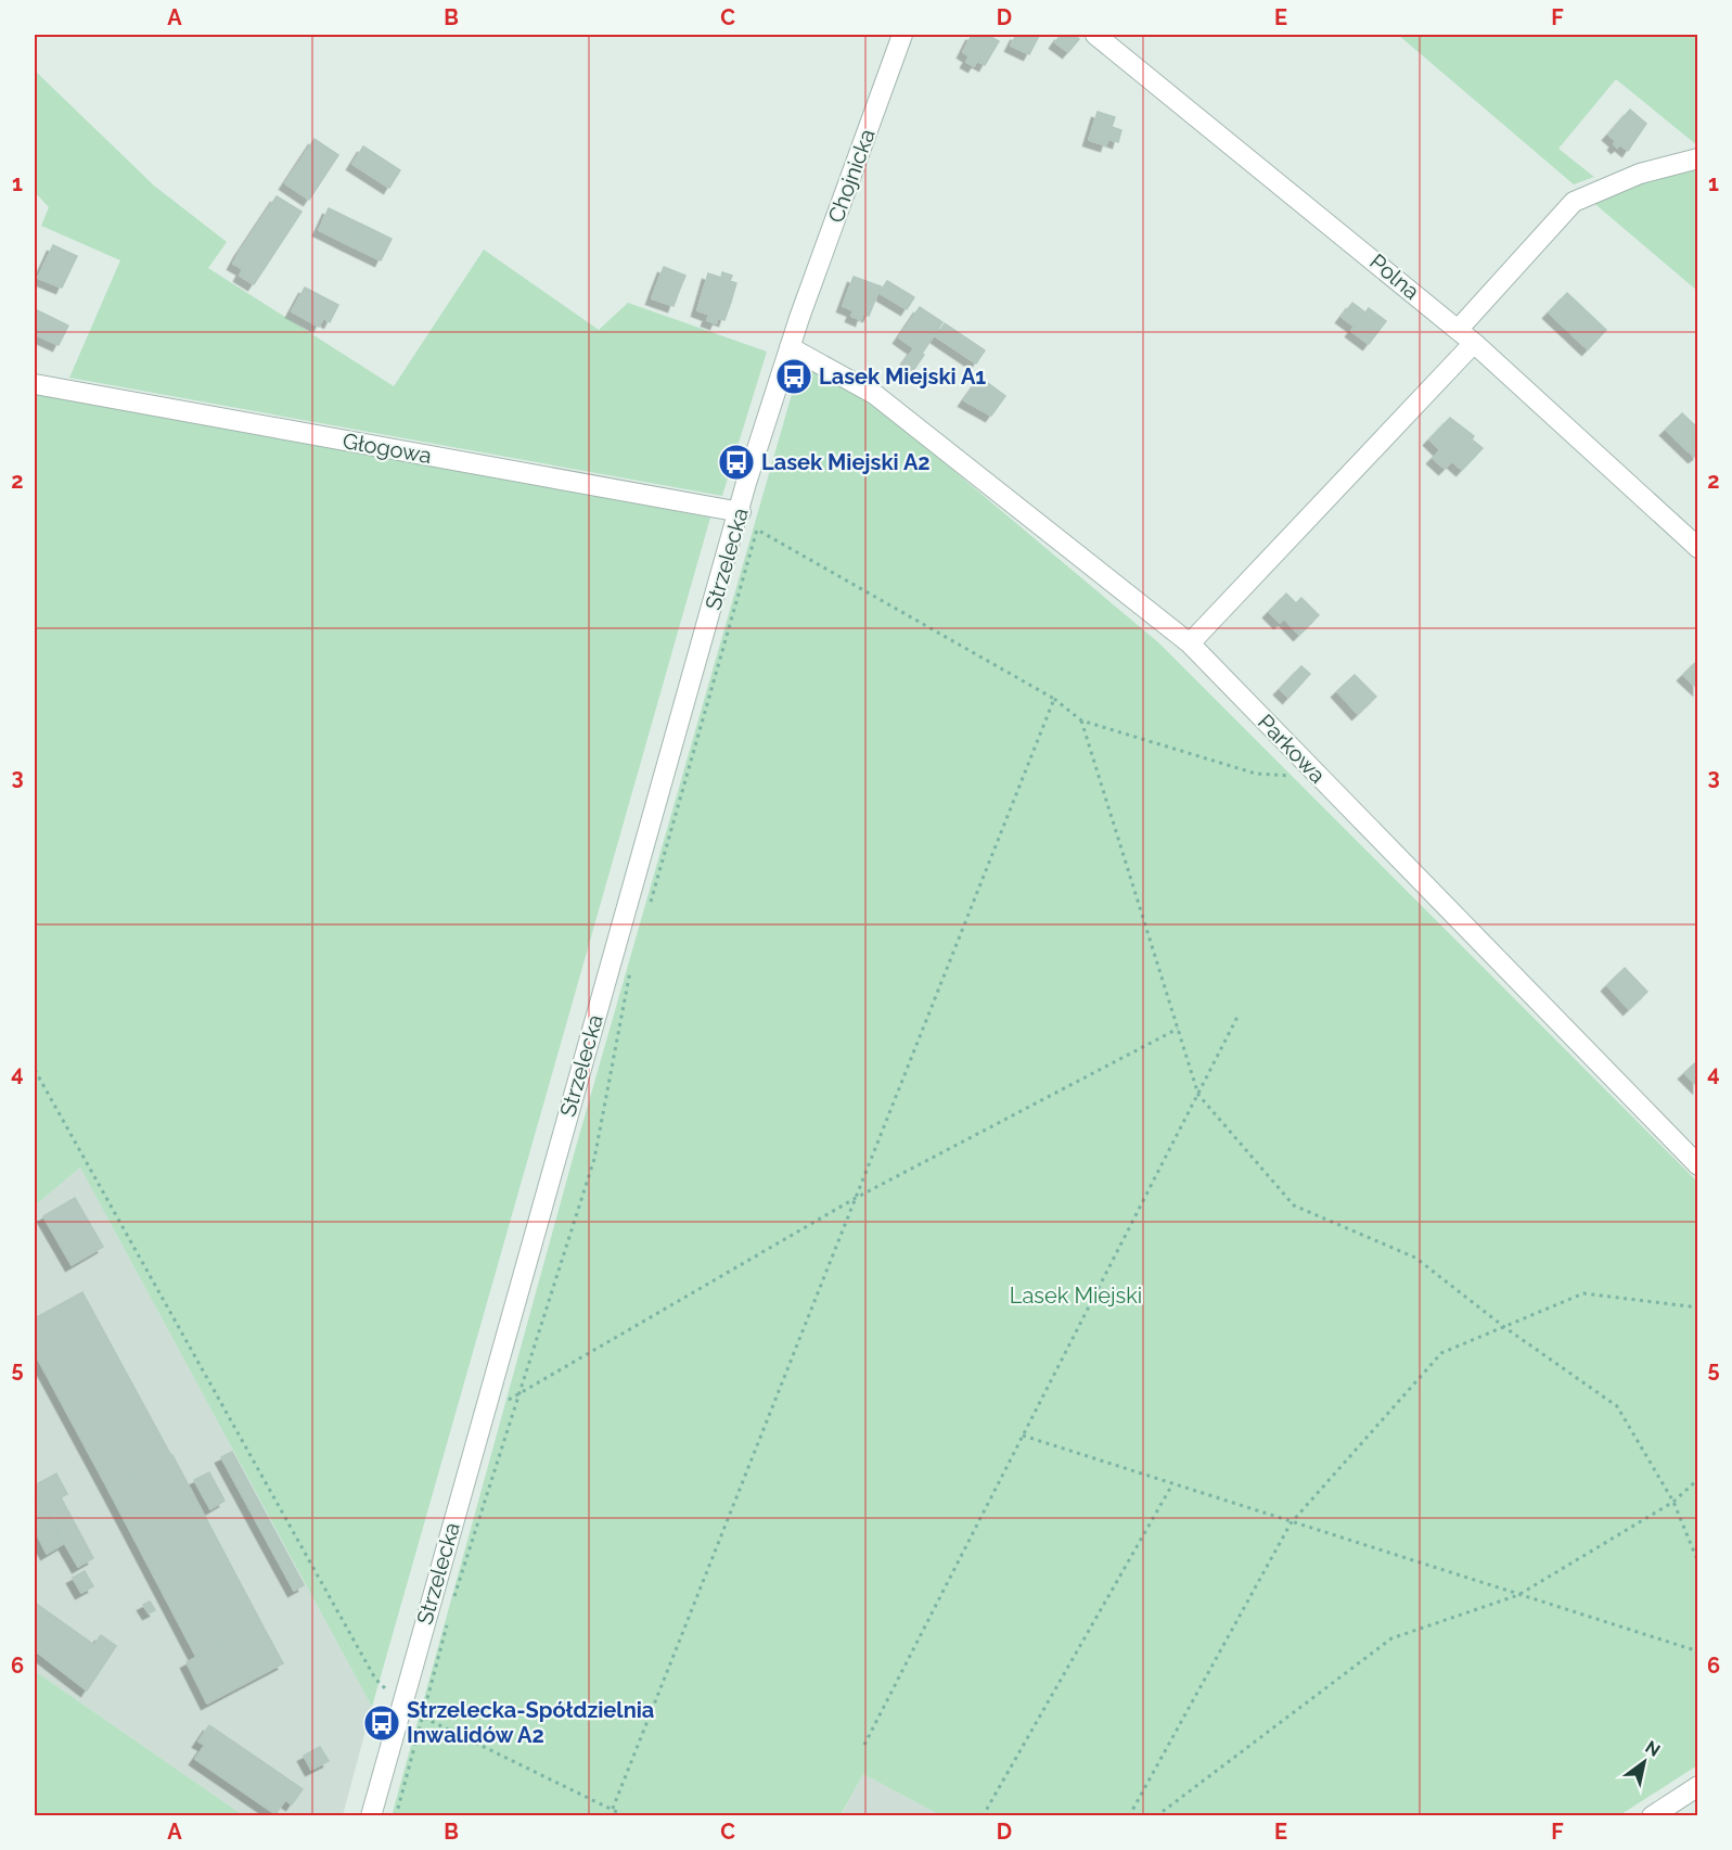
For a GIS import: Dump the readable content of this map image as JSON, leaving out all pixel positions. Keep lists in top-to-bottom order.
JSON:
{
  "streets": {
    "street": [
      "Chojnicka",
      "Polna",
      "Głogowa",
      "Strzelecka",
      "Parkowa"
    ]
  },
  "crossings": [
    ["Chojnicka", "Strzelecka"],
    ["Głogowa", "Strzelecka"],
    ["Strzelecka", "Parkowa"]
  ],
  "parks": ["Lasek Miejski"],
  "places": {
    "bus stop": ["Lasek Miejski A1", "Lasek Miejski A2", "Strzelecka-Spółdzielnia Inwalidów A2"]
  },
  "north": "top right",
  "grid": {
    "columns": [
      "A",
      "B",
      "C",
      "D",
      "E",
      "F"
    ],
    "rows": [
      "1",
      "2",
      "3",
      "4",
      "5",
      "6"
    ]
  }
}
